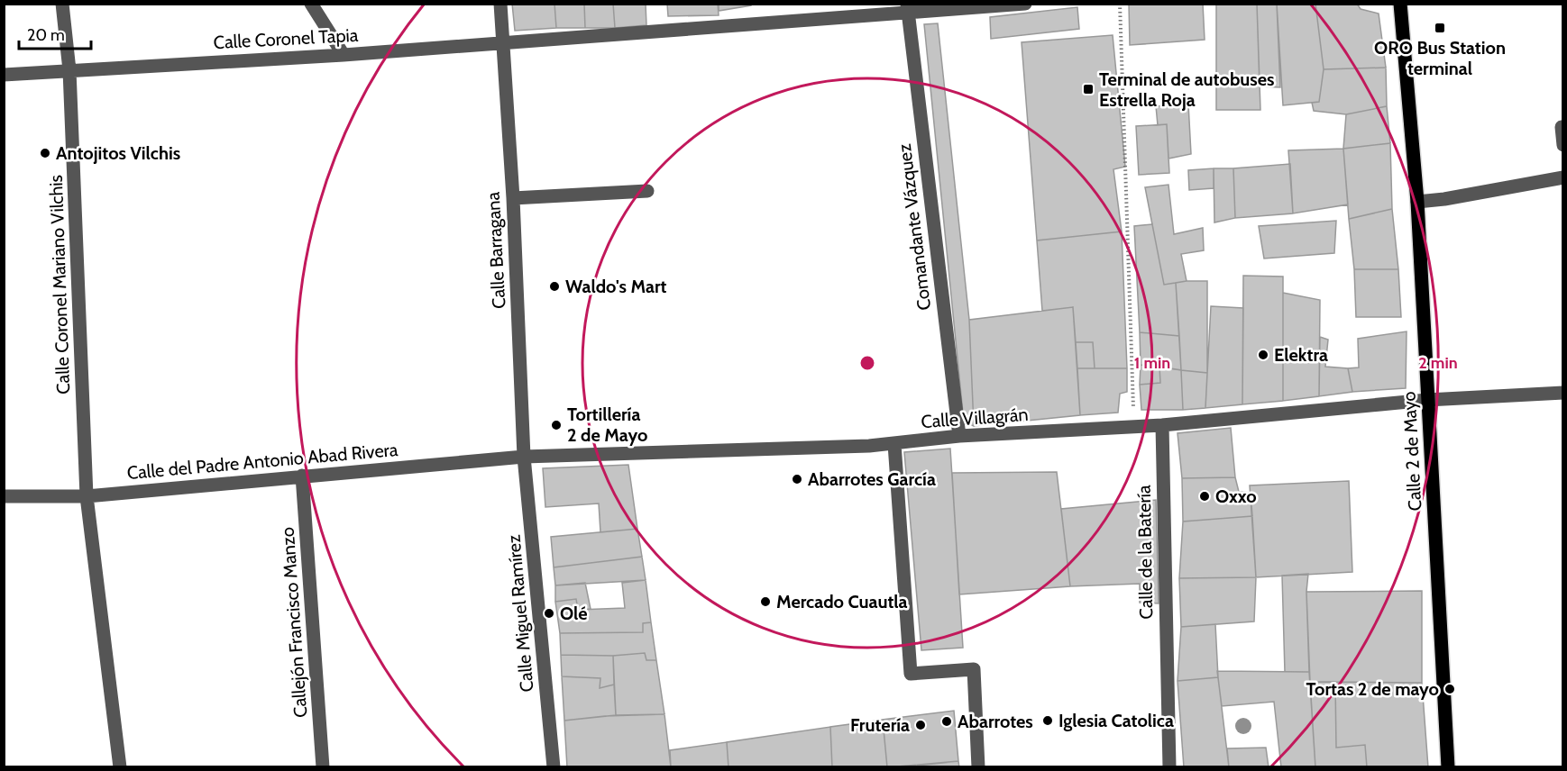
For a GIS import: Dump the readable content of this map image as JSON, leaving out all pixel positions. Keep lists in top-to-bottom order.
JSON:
{
  "streets": {
    "main road": ["Calle 2 de Mayo"],
    "street": [
      "Calle Coronel Tapia",
      "Comandante Vázquez",
      "Calle Barragana",
      "Calle Coronel Mariano Vilchis",
      "Calle Villagrán",
      "Calle del Padre Antonio Abad Rivera",
      "Calle de la Batería",
      "Calle Miguel Ramírez",
      "Callejón Francisco Manzo"
    ]
  },
  "crossings": [
    ["Calle Coronel Tapia", "Comandante Vázquez"],
    ["Calle Coronel Tapia", "Calle Barragana"],
    ["Calle Coronel Tapia", "Calle Coronel Mariano Vilchis"],
    ["Comandante Vázquez", "Calle Villagrán"],
    ["Calle Barragana", "Calle Villagrán"],
    ["Calle Barragana", "Calle del Padre Antonio Abad Rivera"],
    ["Calle Barragana", "Calle Miguel Ramírez"],
    ["Calle Coronel Mariano Vilchis", "Calle del Padre Antonio Abad Rivera"],
    ["Calle Villagrán", "Calle 2 de Mayo"],
    ["Calle Villagrán", "Calle del Padre Antonio Abad Rivera"],
    ["Calle Villagrán", "Calle de la Batería"],
    ["Calle Villagrán", "Calle Miguel Ramírez"],
    ["Calle del Padre Antonio Abad Rivera", "Calle Miguel Ramírez"],
    ["Calle del Padre Antonio Abad Rivera", "Callejón Francisco Manzo"]
  ],
  "places": {
    "transit": ["ORO Bus Station terminal", "Terminal de autobuses Estrella Roja"],
    "other": [
      "Antojitos Vilchis",
      "Waldo's Mart",
      "Elektra",
      "Tortillería 2 de Mayo",
      "Abarrotes García",
      "Oxxo",
      "Mercado Cuautla",
      "Olé",
      "Tortas 2 de mayo",
      "Iglesia Catolica",
      "Abarrotes",
      "Frutería"
    ]
  },
  "scale_bar": "20 m",
  "rings": ["1 min", "2 min"]
}
